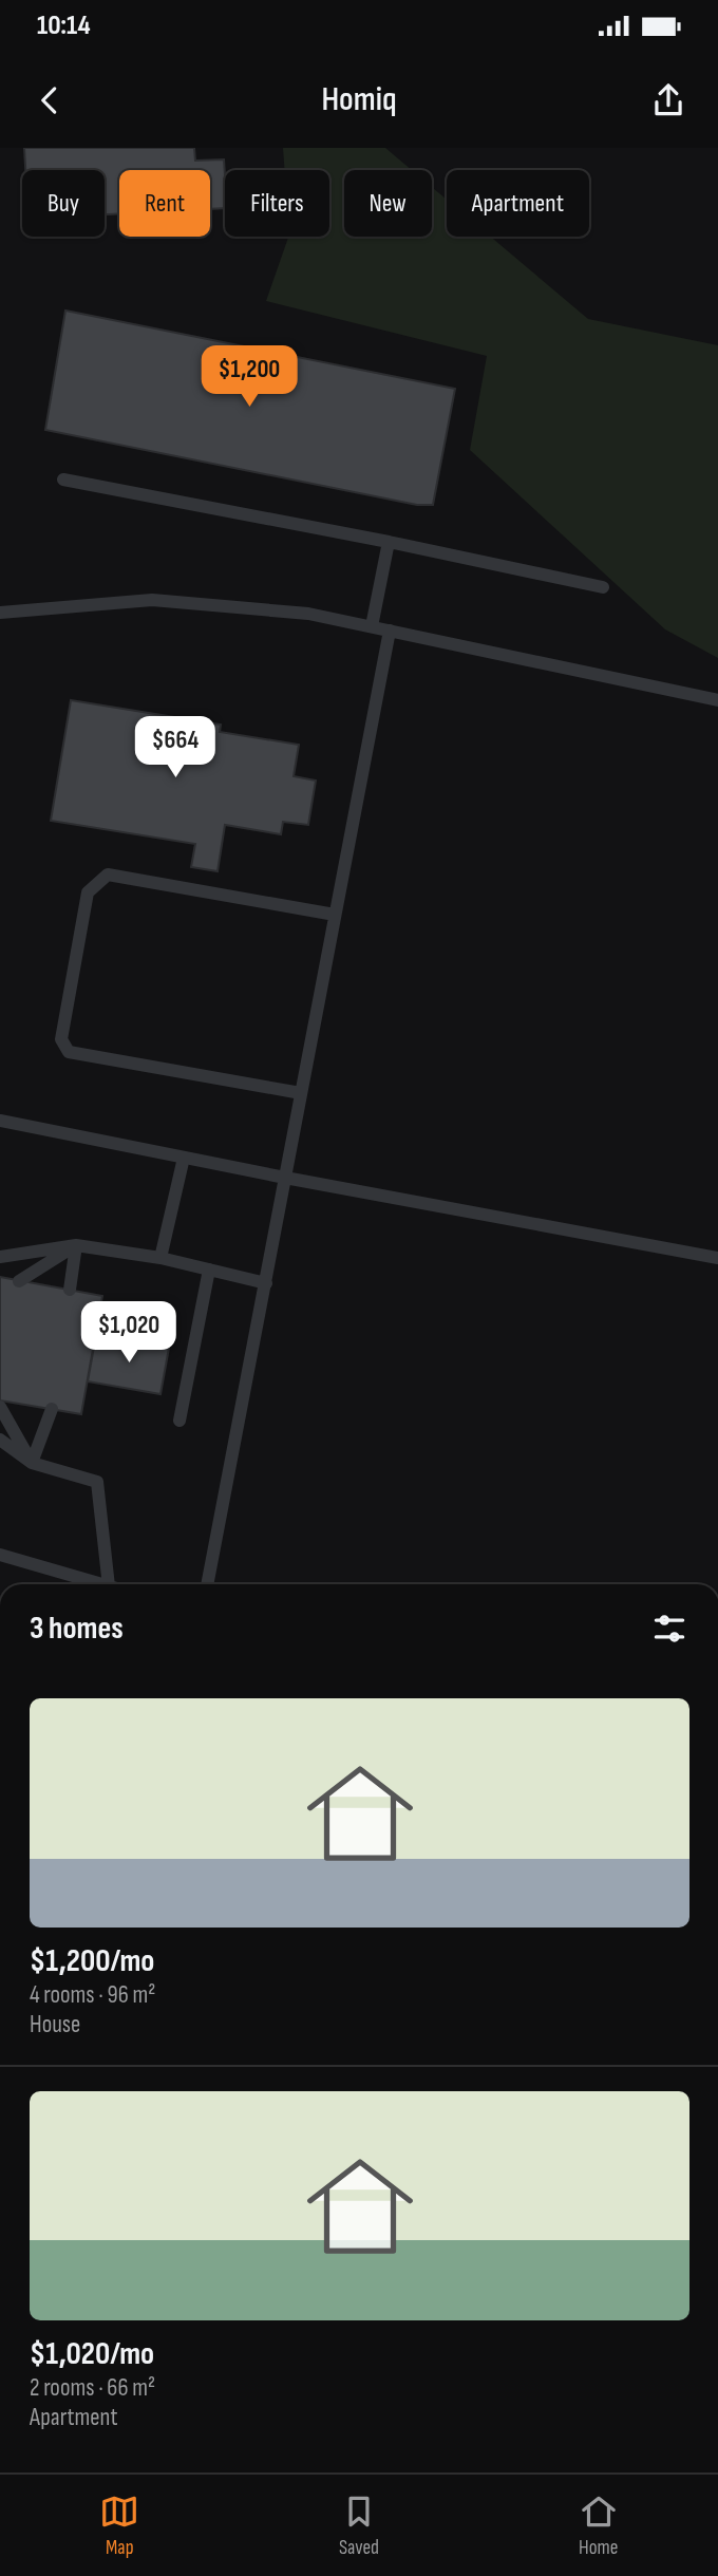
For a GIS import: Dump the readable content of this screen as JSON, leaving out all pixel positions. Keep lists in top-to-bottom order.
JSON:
{
  "page": {
    "status": "10:14",
    "header": "Homiq",
    "chip": [
      "Buy",
      "Rent",
      "Filters",
      "New",
      "Apartment"
    ],
    "price": ["$1,200", "$664", "$1,020"],
    "heading": "3 homes",
    "list": [
      {
        "name": "$1,200/mo",
        "note": "4 rooms · 96 m² · House"
      },
      {
        "name": "$1,020/mo",
        "note": "2 rooms · 66 m² · Apartment"
      }
    ],
    "tabs": ["Map", "Saved", "Home"]
  }
}
